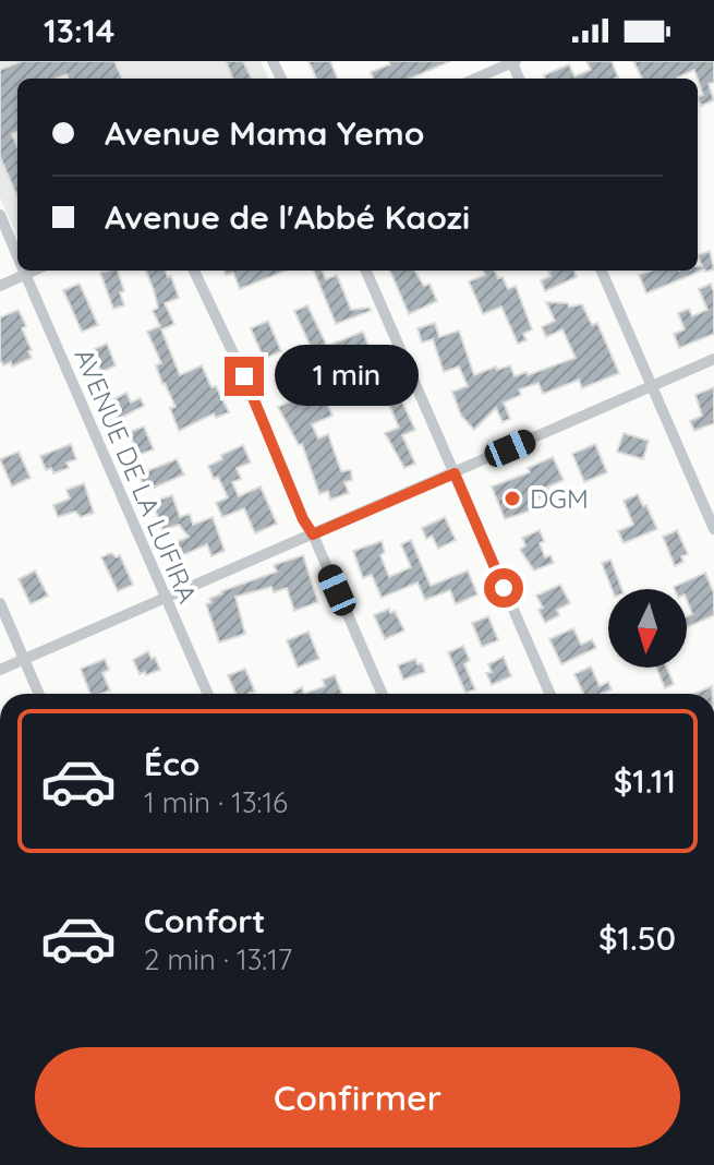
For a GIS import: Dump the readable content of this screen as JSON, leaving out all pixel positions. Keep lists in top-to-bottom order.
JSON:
{
  "streets": {
    "street": ["AVENUE DE LA LUFIRA"]
  },
  "places": ["DGM"],
  "north": "bottom",
  "page": {
    "status": "13:14",
    "banner": ["Avenue Mama Yemo", "Avenue de l'Abbé Kaozi"],
    "bubble": "1 min",
    "list": [
      {
        "name": "Éco",
        "note": "1 min · 13:16",
        "value": "$1.11"
      },
      {
        "name": "Confort",
        "note": "2 min · 13:17",
        "value": "$1.50"
      }
    ],
    "buttons": "Confirmer"
  }
}
